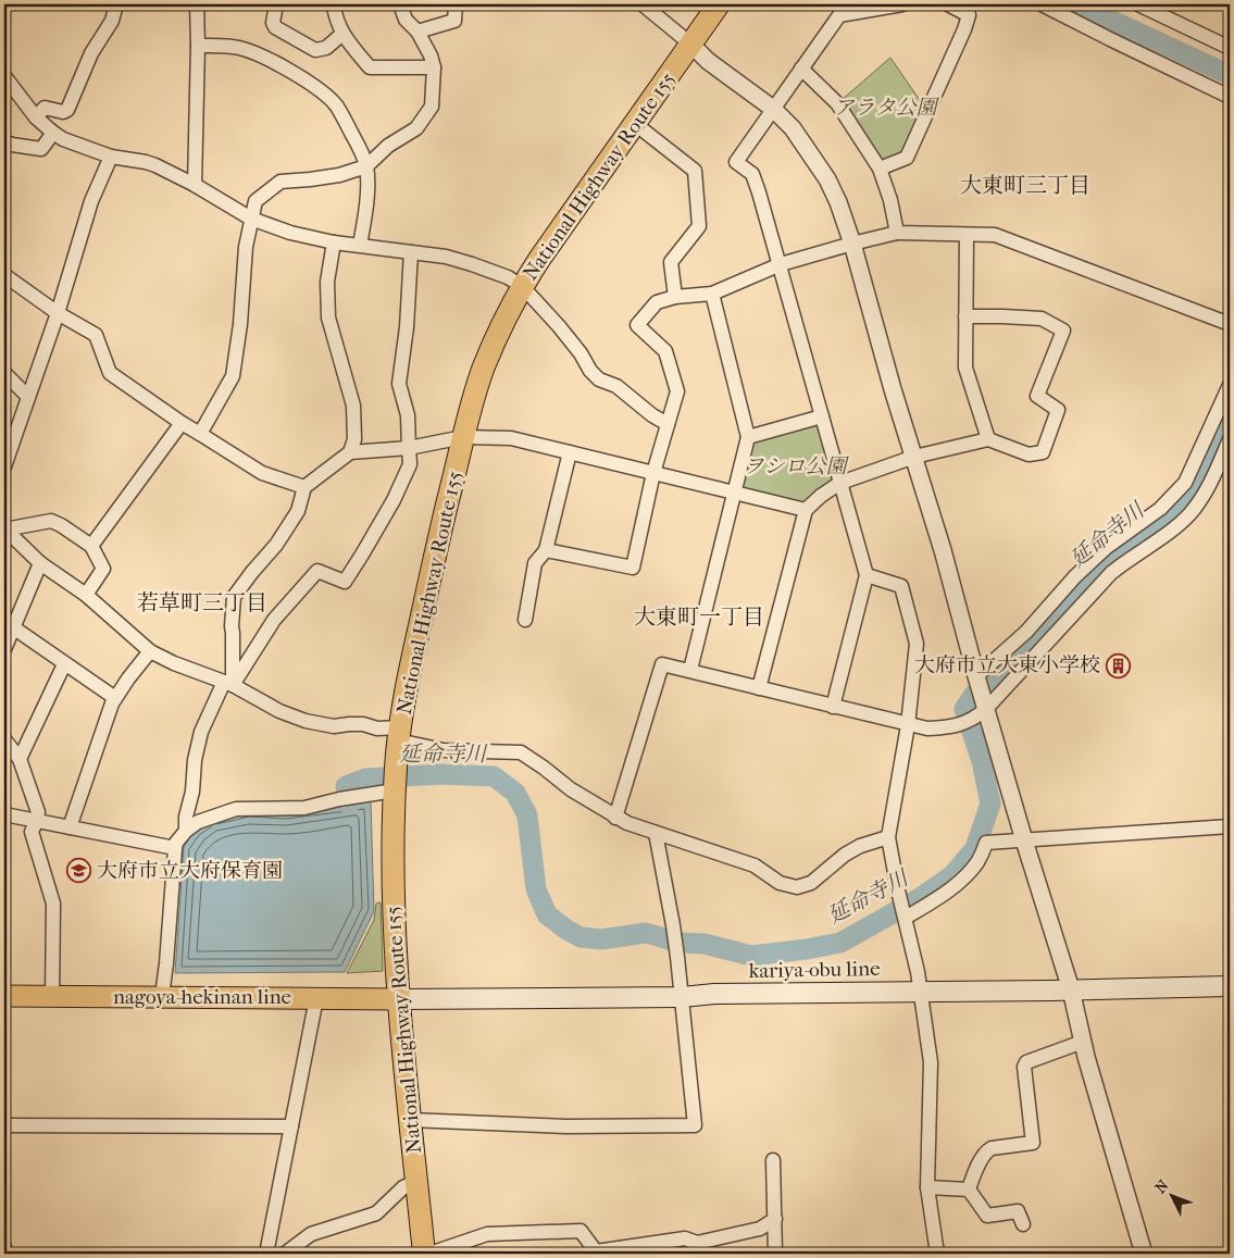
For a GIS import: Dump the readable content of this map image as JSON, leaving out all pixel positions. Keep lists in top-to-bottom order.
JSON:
{
  "streets": {
    "highway": ["National Highway Route 155"],
    "main road": ["kariya-obu line", "nagoya-hekinan line"]
  },
  "crossings": [
    ["National Highway Route 155", "kariya-obu line"],
    ["National Highway Route 155", "nagoya-hekinan line"],
    ["kariya-obu line", "nagoya-hekinan line"]
  ],
  "districts": ["大東町三丁目", "若草町三丁目", "大東町一丁目"],
  "water": ["延命寺川"],
  "parks": ["アラタ公園", "ヲシロ公園"],
  "places": {
    "building": ["大府市立大東小学校"],
    "school or university": ["大府市立大府保育園"]
  },
  "north": "top left"
}
